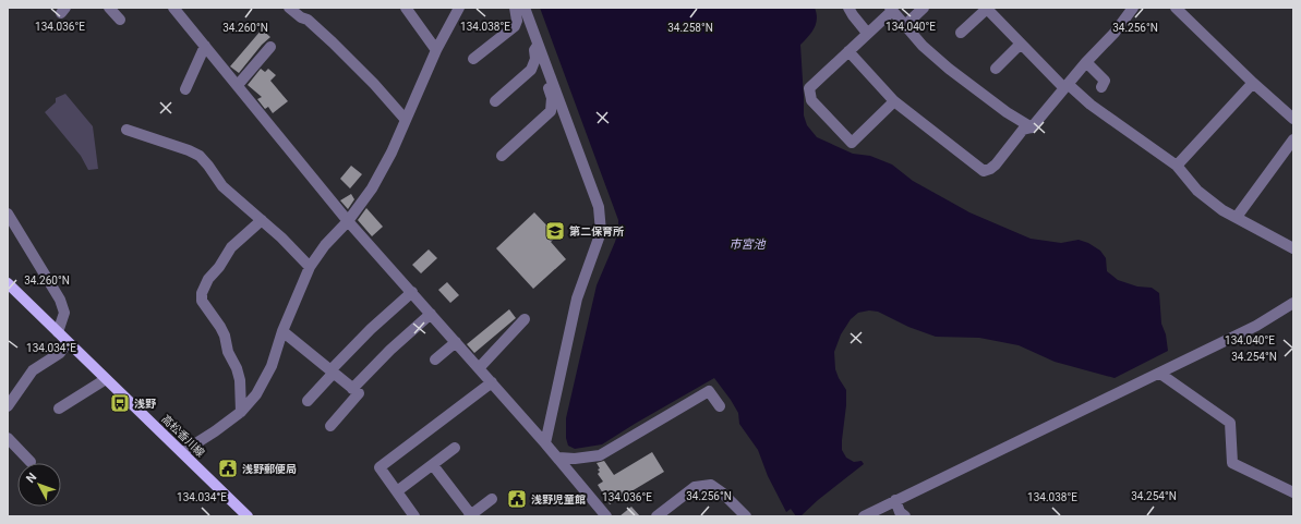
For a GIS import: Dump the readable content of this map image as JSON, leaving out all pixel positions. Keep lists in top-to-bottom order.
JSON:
{
  "streets": {
    "main road": ["高松香川線"]
  },
  "water": ["市宮池"],
  "places": {
    "school or university": ["第二保育所"],
    "bus stop": ["浅野"],
    "public building": ["浅野郵便局", "浅野児童館"]
  },
  "north": "top left",
  "coordinates": [
    "134.036°E",
    "134.038°E",
    "134.040°E",
    "34.260°N",
    "34.258°N",
    "34.256°N",
    "134.034°E",
    "34.254°N"
  ]
}
